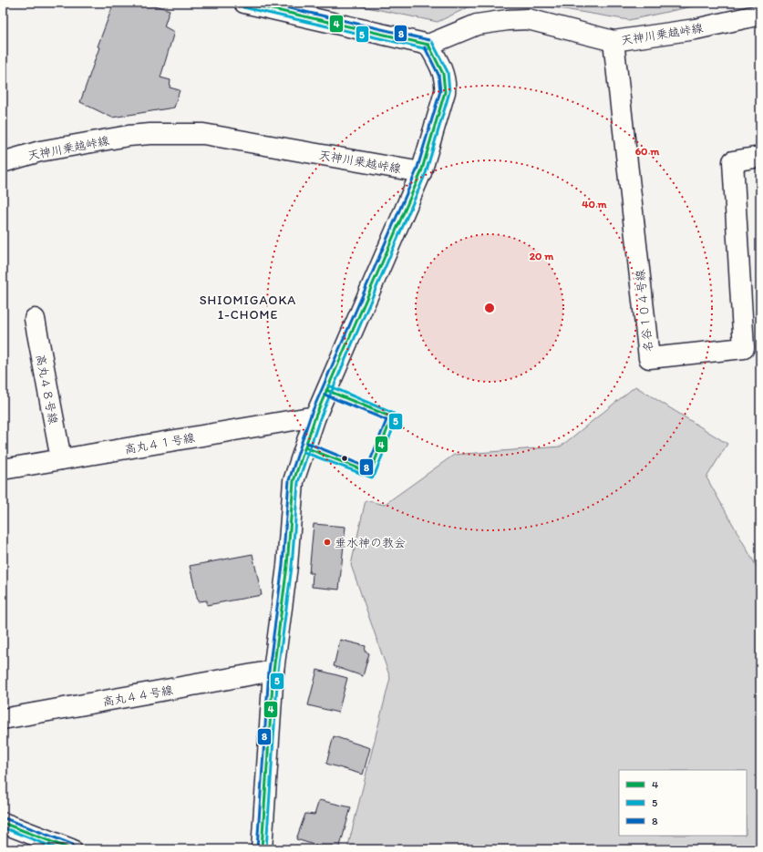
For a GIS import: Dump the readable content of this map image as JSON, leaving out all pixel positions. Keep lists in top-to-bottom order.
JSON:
{
  "streets": {
    "street": [
      "天神川乗越峠線",
      "名谷１０４号線",
      "高丸４８号線",
      "高丸４１号線",
      "高丸４４号線"
    ]
  },
  "crossings": [
    ["天神川乗越峠線", "名谷１０４号線"],
    ["高丸４８号線", "高丸４１号線"]
  ],
  "districts": ["SHIOMIGAOKA 1-CHOME"],
  "places": ["垂水神の教会"],
  "lines": ["transit line 4", "transit line 8", "transit line 5"],
  "legend": ["4", "5", "8"],
  "rings": ["60 m", "40 m", "20 m"]
}
